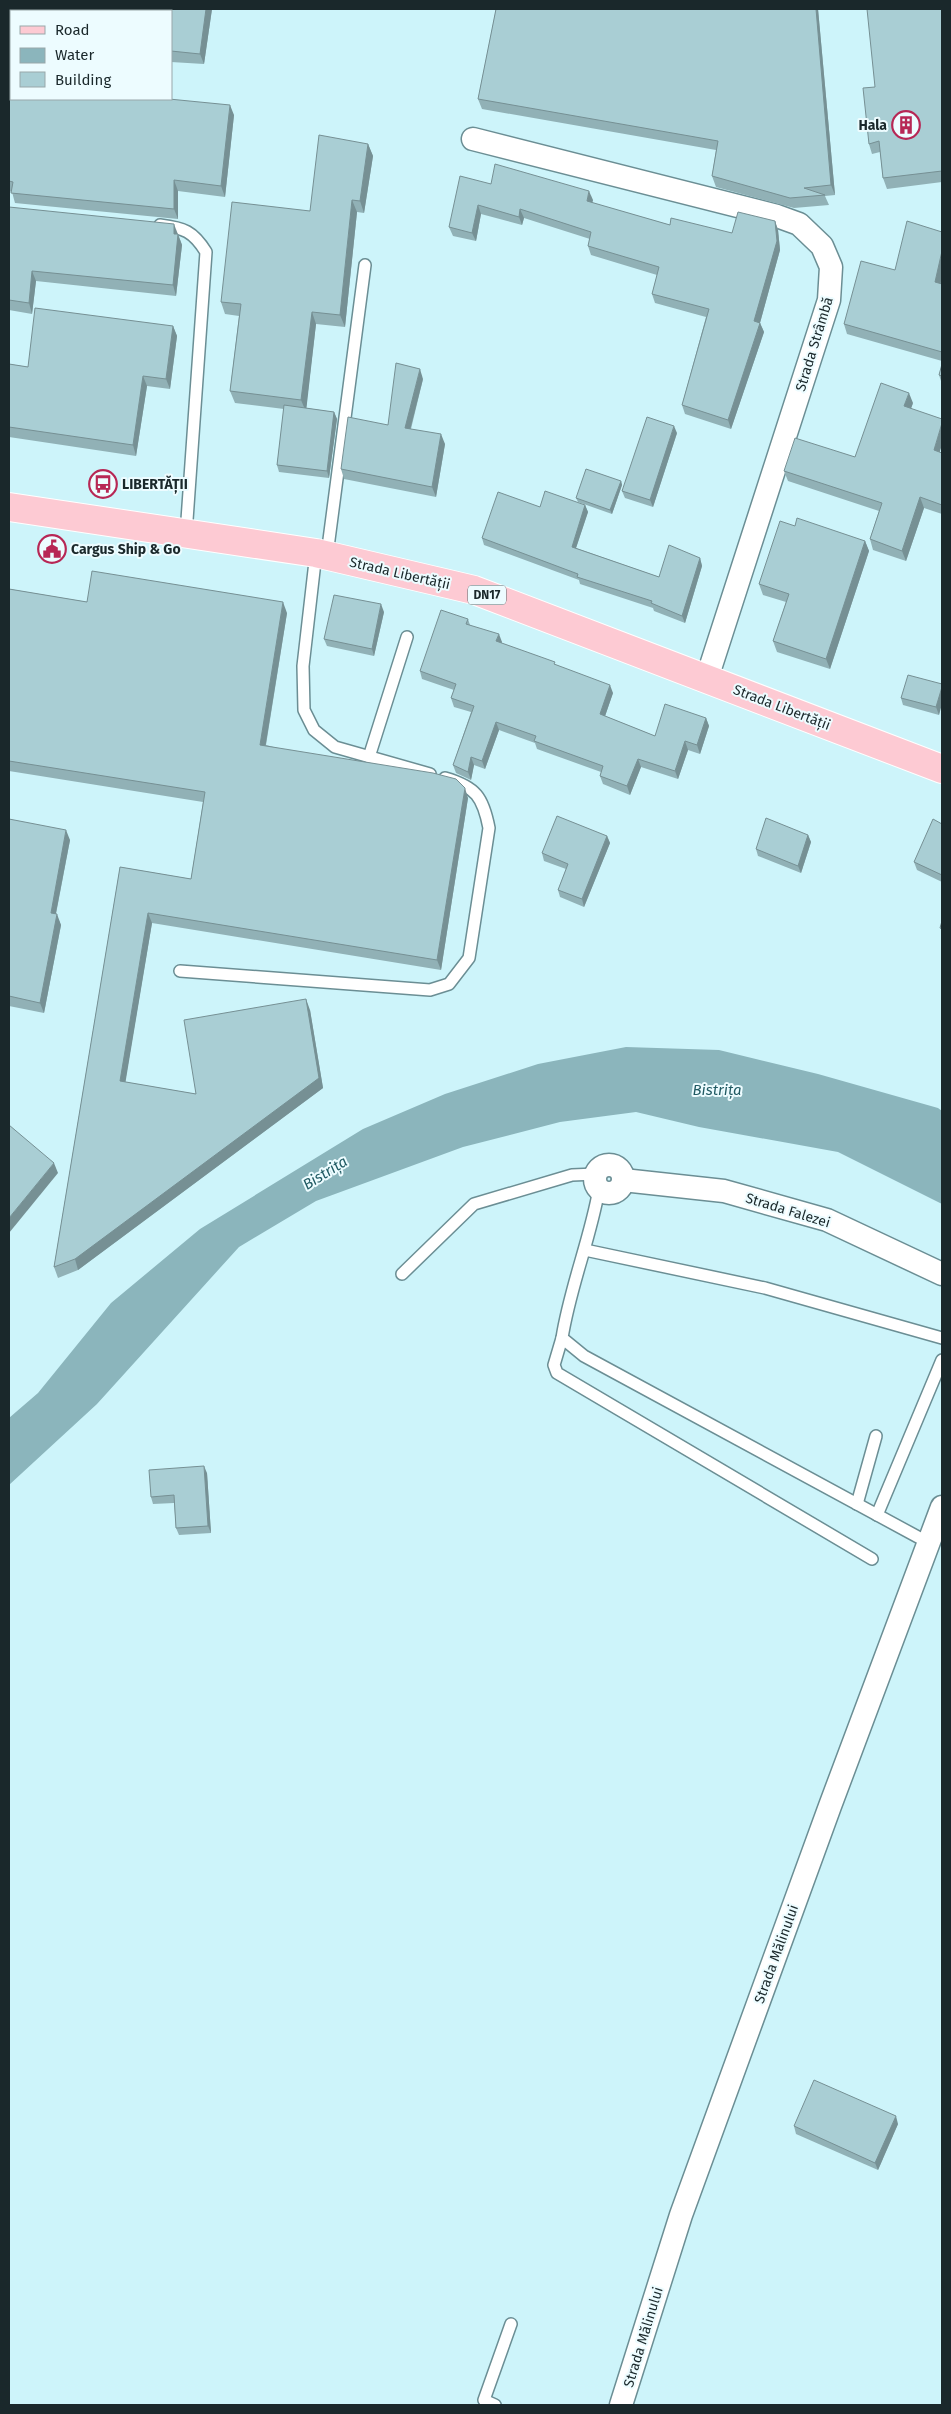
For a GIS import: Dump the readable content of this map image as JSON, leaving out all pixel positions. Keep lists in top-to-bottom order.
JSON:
{
  "streets": {
    "main road": ["Strada Libertății", "DN17"],
    "street": ["Strada Strâmbă", "Strada Falezei", "Strada Mălinului"]
  },
  "crossings": [
    ["Strada Strâmbă", "Strada Libertății"]
  ],
  "water": ["Bistrița"],
  "places": {
    "building": ["Hala"],
    "bus stop": ["LIBERTĂȚII"],
    "public building": ["Cargus Ship & Go"]
  },
  "legend": ["Road", "Water", "Building"]
}
